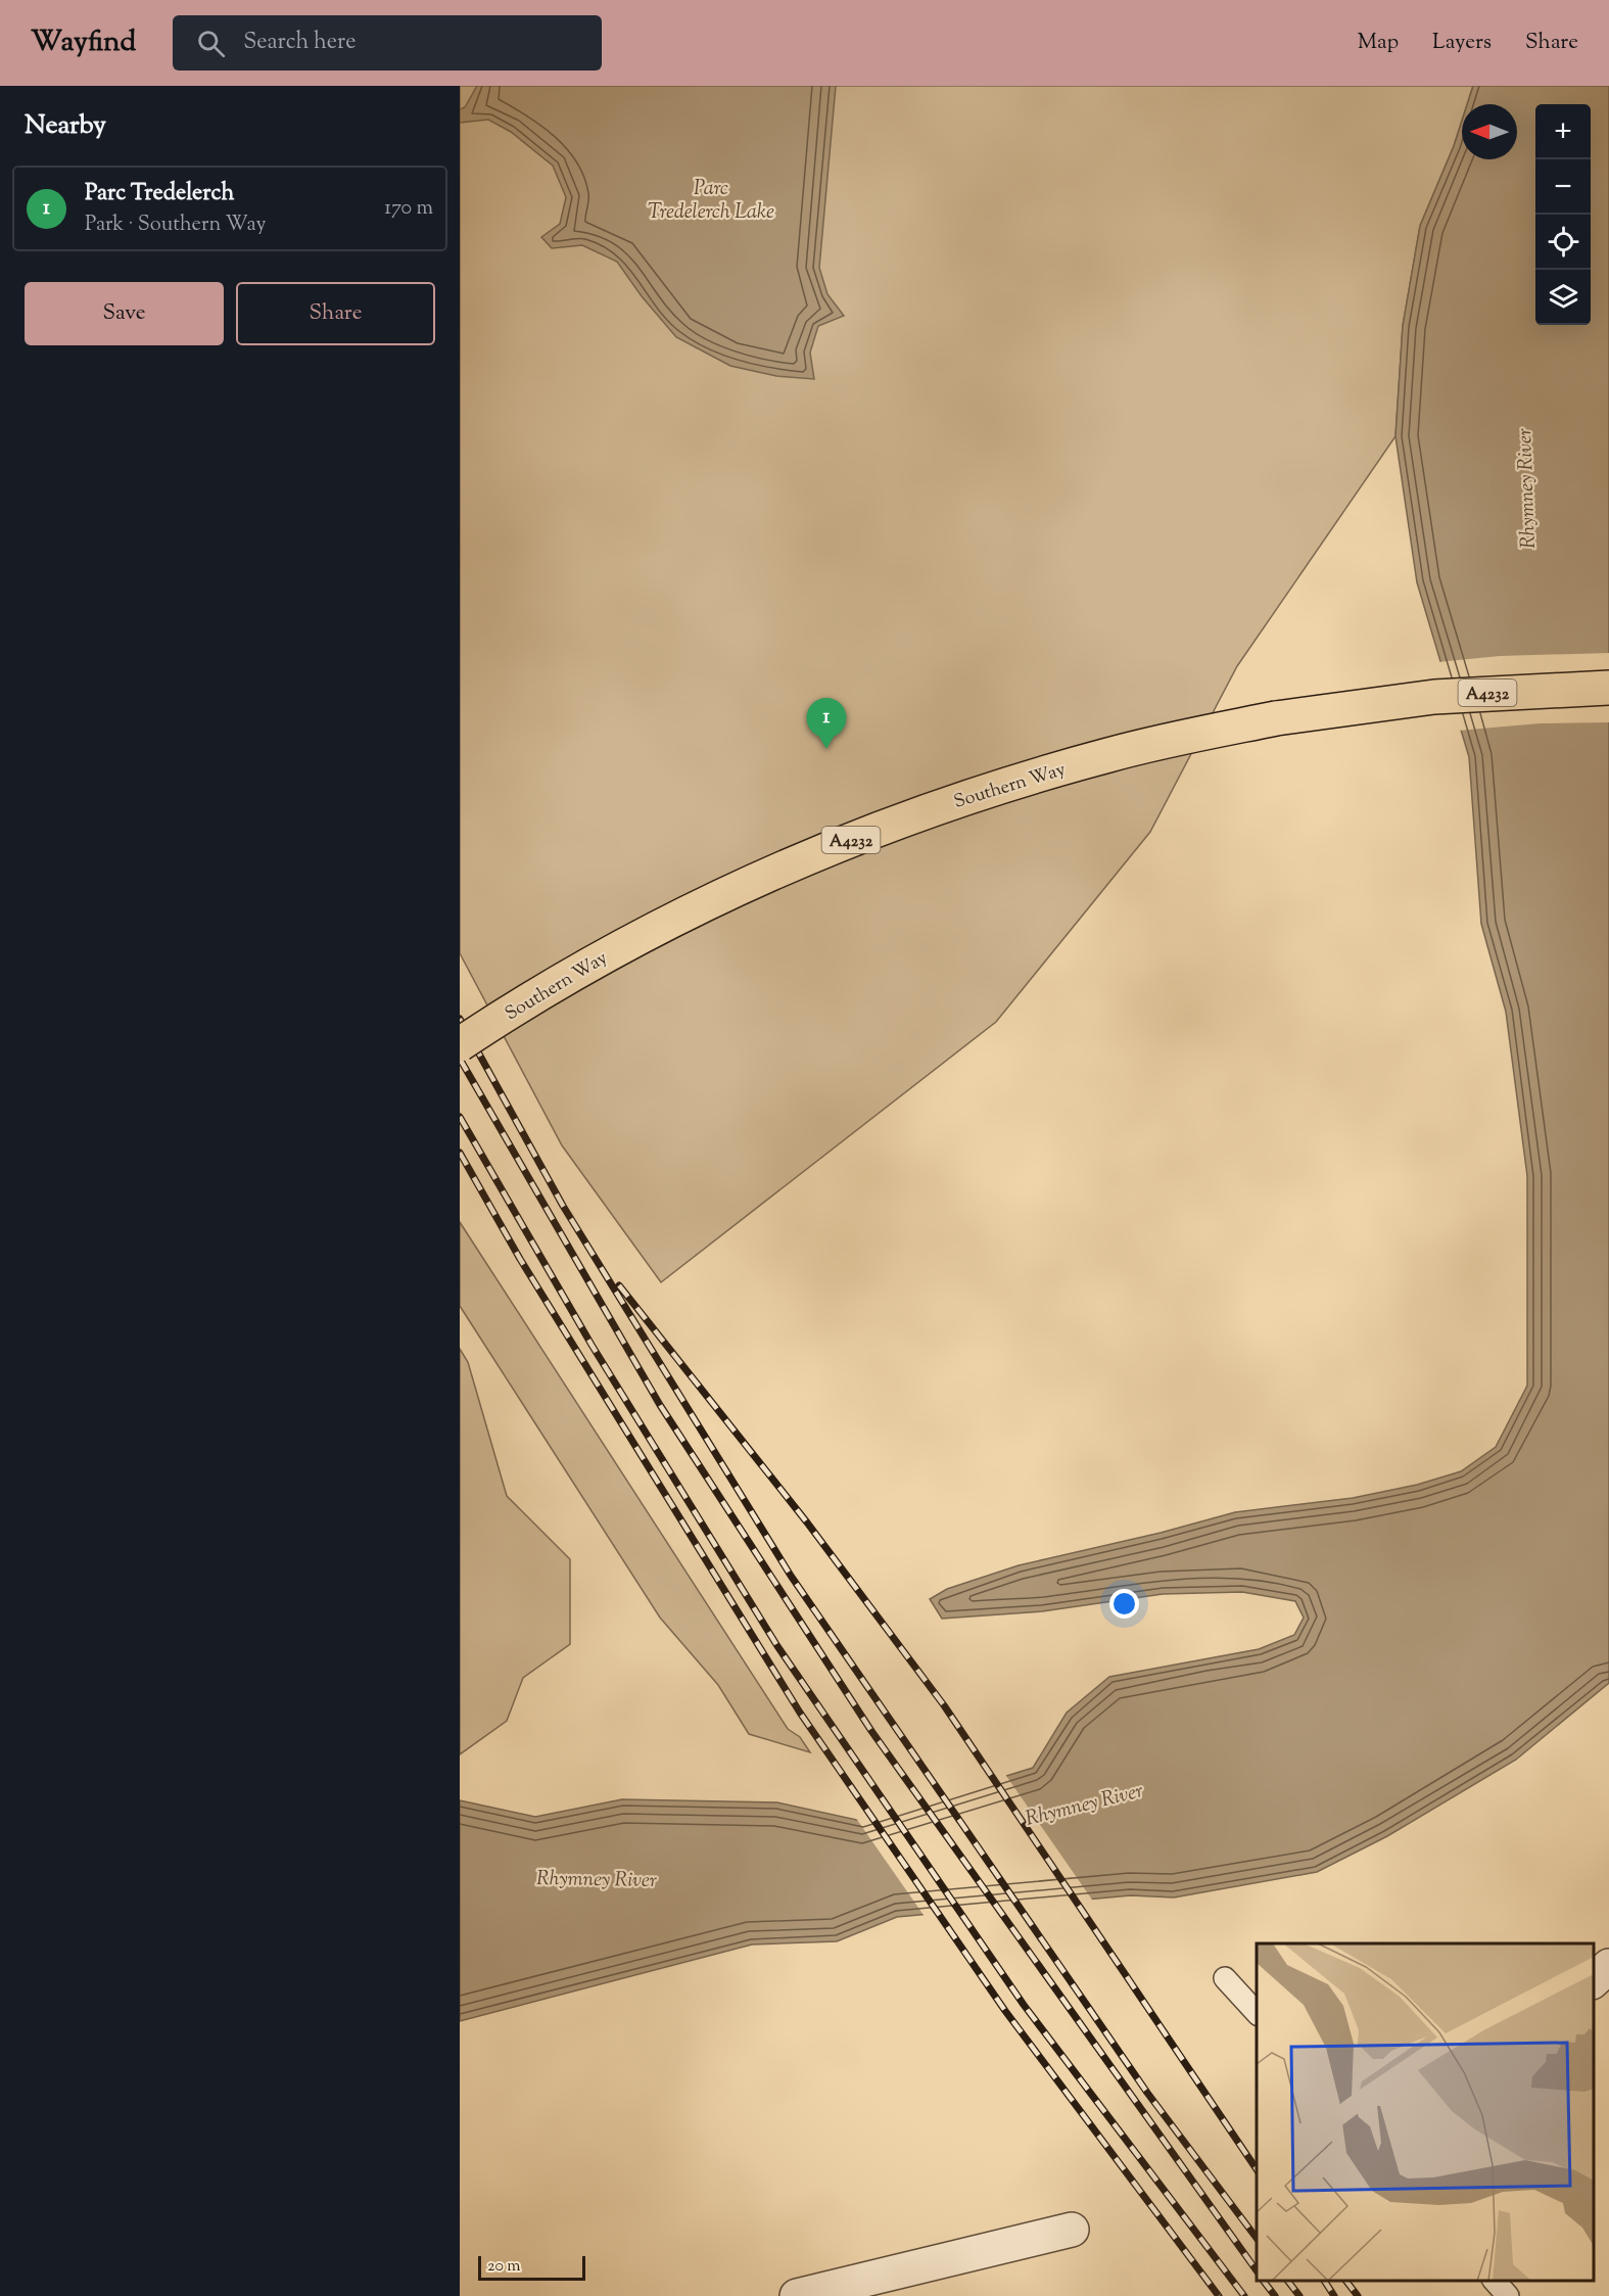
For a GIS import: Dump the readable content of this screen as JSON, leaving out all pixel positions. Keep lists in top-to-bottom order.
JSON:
{
  "streets": {
    "main road": ["A4232", "Southern Way"]
  },
  "water": ["Parc Tredelerch Lake", "Rhymney River"],
  "scale_bar": "20 m",
  "north": "left",
  "page": {
    "header": "Wayfind",
    "search": "Search here",
    "nav": ["Map", "Layers", "Share"],
    "heading": "Nearby",
    "map_buttons": ["+", "−"],
    "list": [
      {
        "mark": "1",
        "name": "Parc Tredelerch",
        "note": "Park · Southern Way",
        "value": "170 m"
      }
    ],
    "buttons": ["Save", "Share"],
    "pins": "1",
    "scale": "20 m"
  }
}
